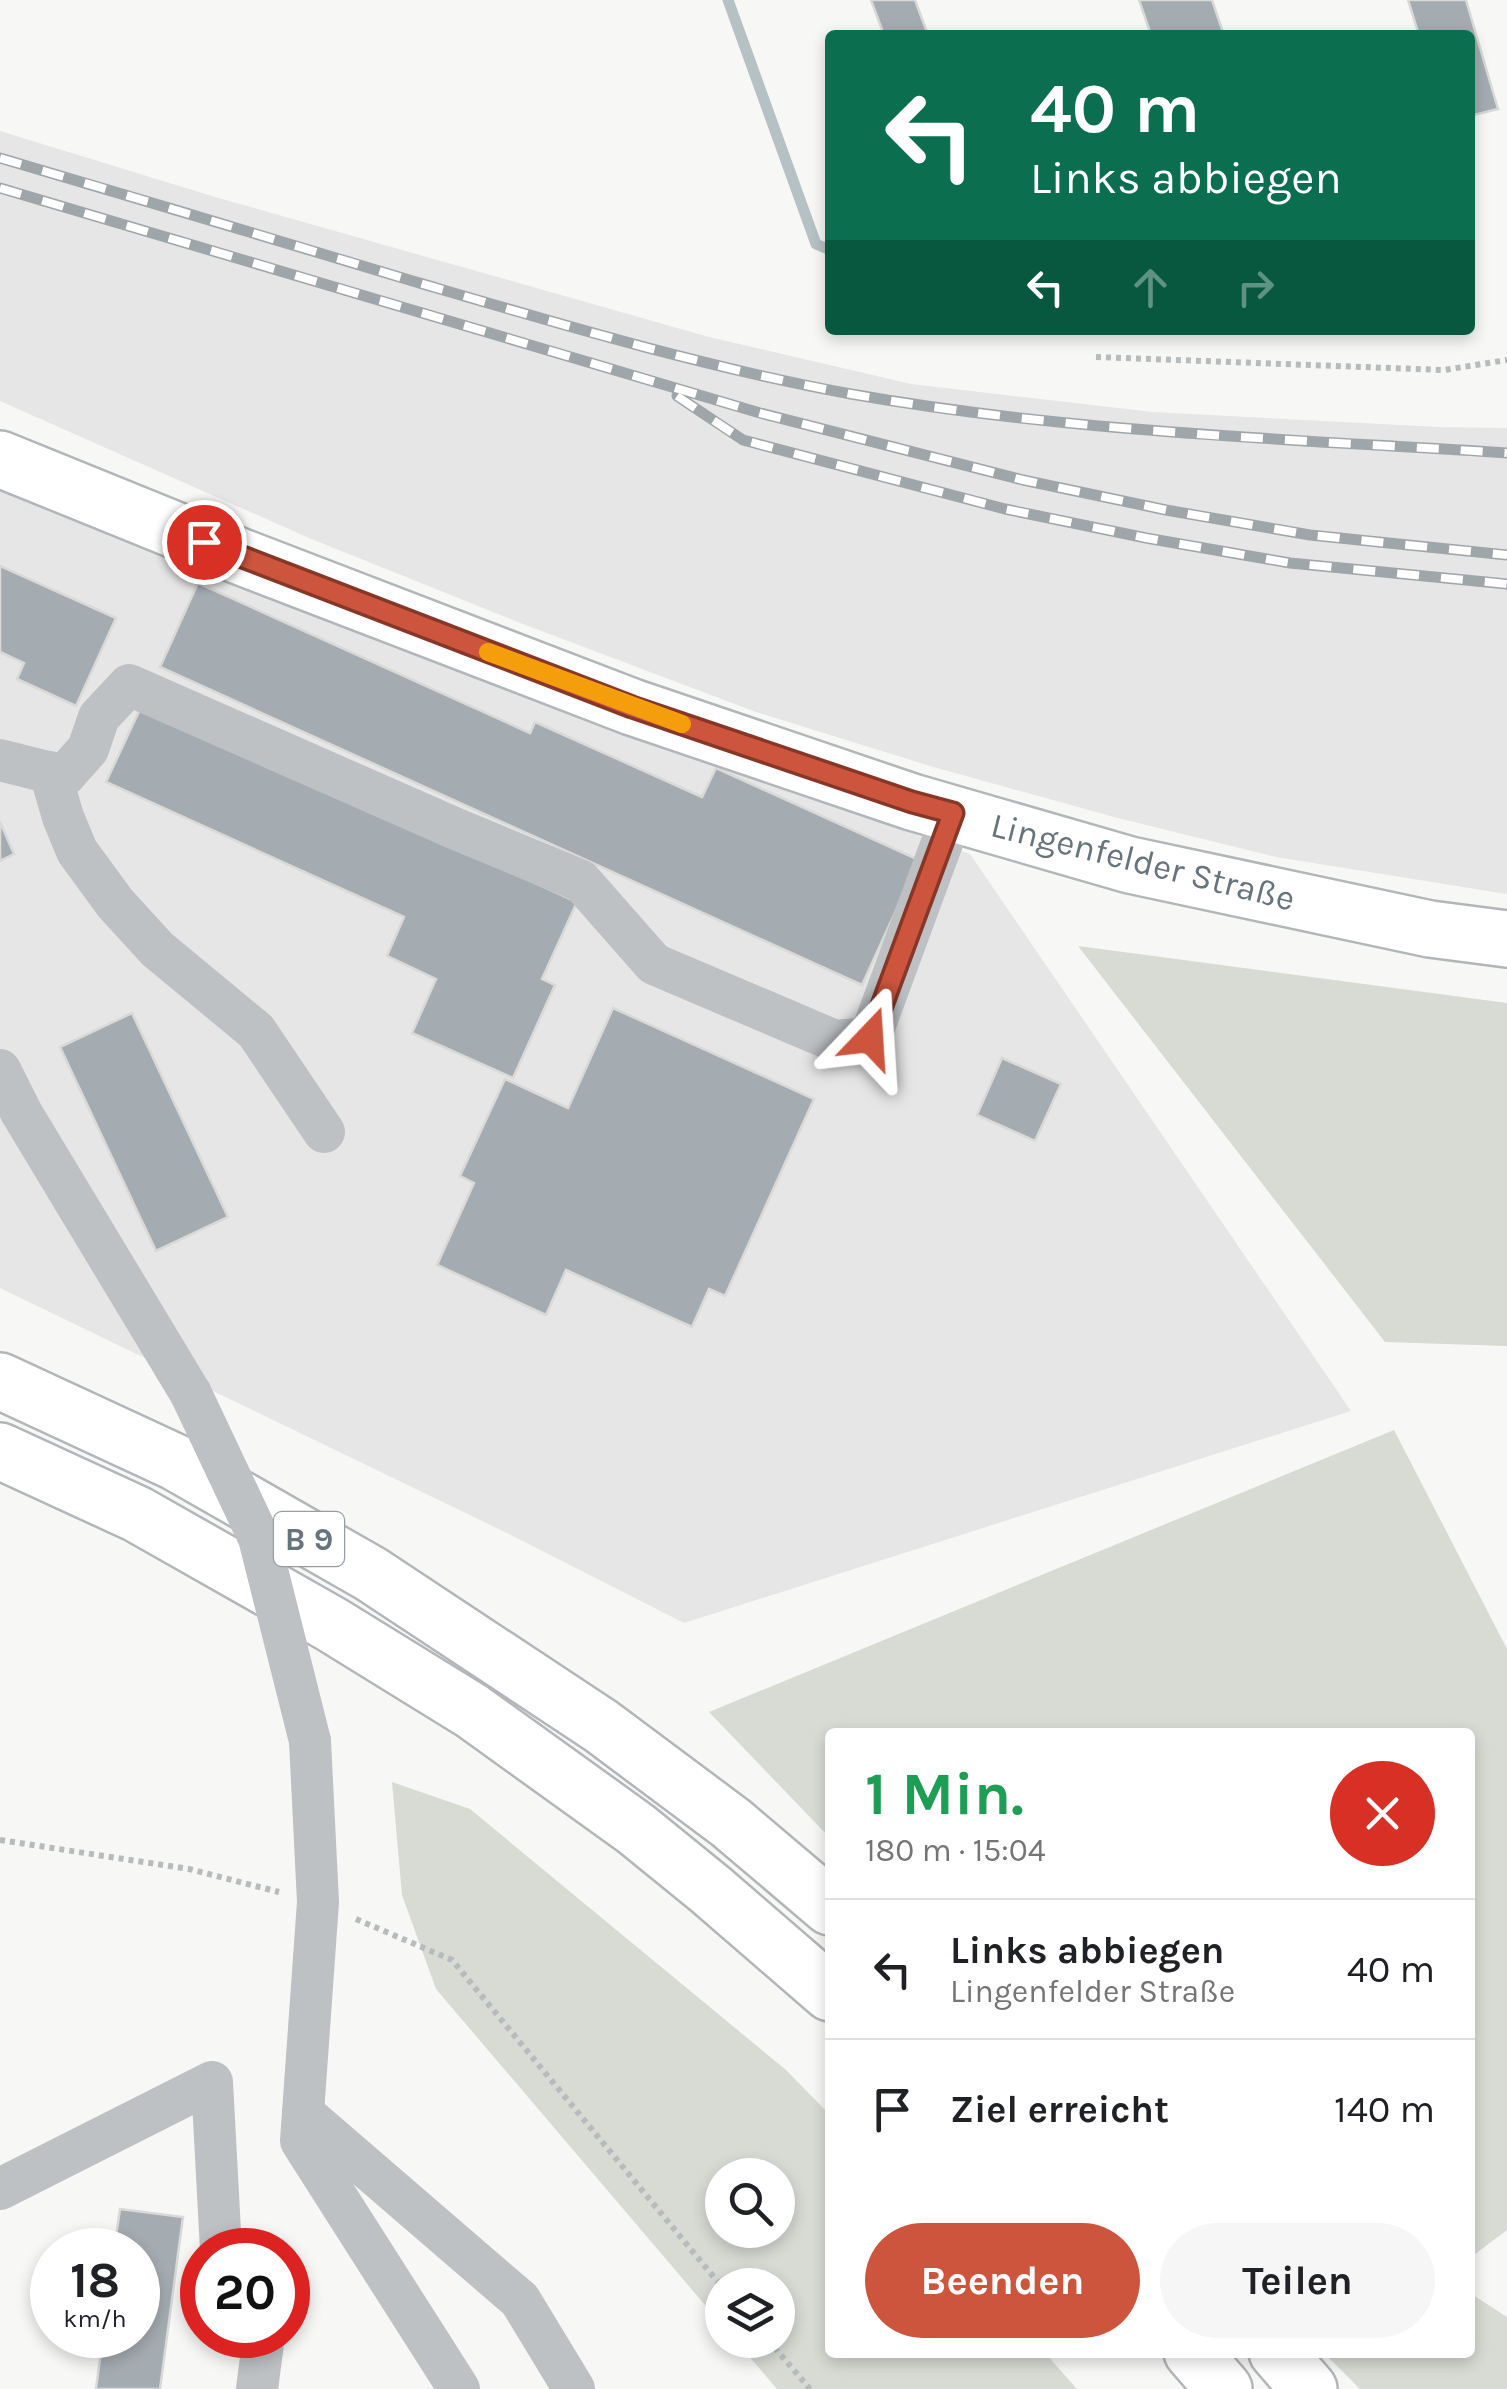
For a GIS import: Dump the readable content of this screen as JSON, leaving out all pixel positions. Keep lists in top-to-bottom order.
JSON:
{
  "streets": {
    "main road": ["Lingenfelder Straße", "B 9"]
  },
  "page": {
    "turn": ["40 m", "Links abbiegen"],
    "heading": ["1 Min.", "180 m · 15:04"],
    "list": [
      {
        "name": "Links abbiegen",
        "note": "Lingenfelder Straße",
        "value": "40 m"
      },
      {
        "name": "Ziel erreicht",
        "value": "140 m"
      }
    ],
    "buttons": ["Beenden", "Teilen"],
    "speed": "18 km/h",
    "limit": "20"
  }
}
